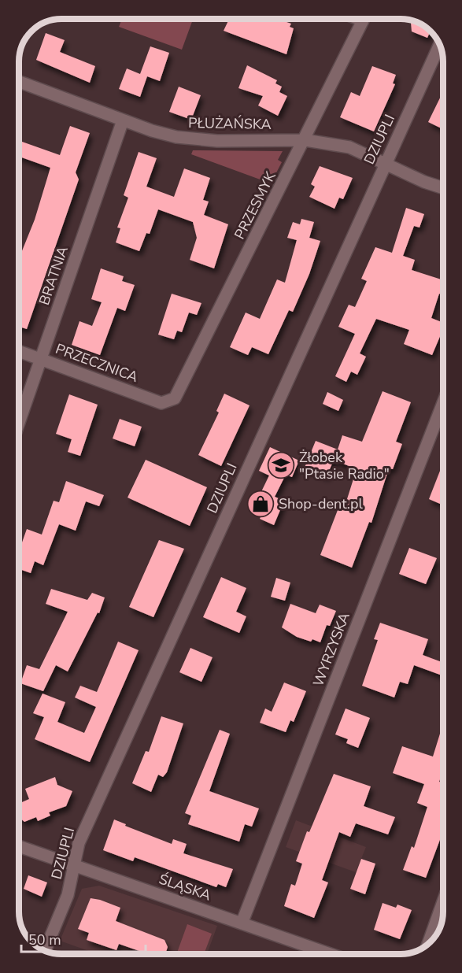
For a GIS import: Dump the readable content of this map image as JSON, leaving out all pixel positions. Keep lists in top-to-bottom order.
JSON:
{
  "streets": {
    "street": [
      "PŁUŻAŃSKA",
      "DZIUPLI",
      "PRZESMYK",
      "BRATNIA",
      "PRZECZNICA",
      "WYRZYSKA",
      "ŚLĄSKA"
    ]
  },
  "crossings": [
    ["PŁUŻAŃSKA", "DZIUPLI"],
    ["PŁUŻAŃSKA", "PRZESMYK"],
    ["PŁUŻAŃSKA", "BRATNIA"],
    ["DZIUPLI", "ŚLĄSKA"],
    ["PRZESMYK", "PRZECZNICA"],
    ["BRATNIA", "PRZECZNICA"],
    ["WYRZYSKA", "ŚLĄSKA"]
  ],
  "places": {
    "school or university": ["Żłobek \"Ptasie Radio\""],
    "shop": ["Shop-dent.pl"]
  },
  "scale_bar": "50 m"
}
